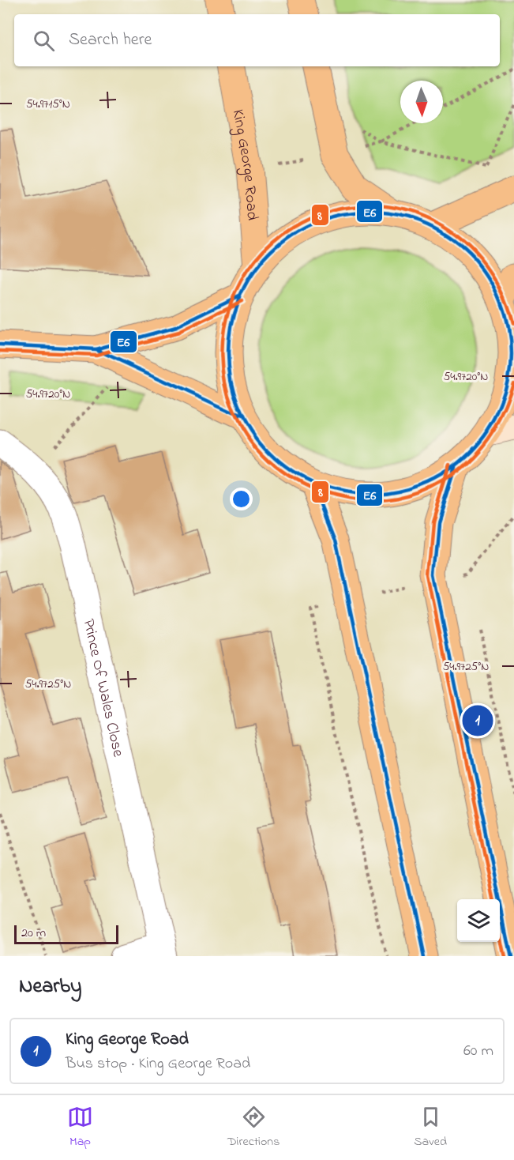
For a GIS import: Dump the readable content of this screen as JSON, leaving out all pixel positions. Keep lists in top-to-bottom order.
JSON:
{
  "streets": {
    "main road": ["King George Road"],
    "street": ["Prince Of Wales Close"]
  },
  "lines": ["transit line 8", "transit line E6"],
  "scale_bar": "20 m",
  "north": "bottom",
  "page": {
    "search": "Search here",
    "pins": "1",
    "scale": "20 m",
    "heading": "Nearby",
    "list": [
      {
        "mark": "1",
        "name": "King George Road",
        "note": "Bus stop · King George Road",
        "value": "60 m"
      }
    ],
    "nav": ["Map", "Directions", "Saved"]
  },
  "coordinates": ["54.9715°N", "54.9720°N", "54.9725°N"]
}
